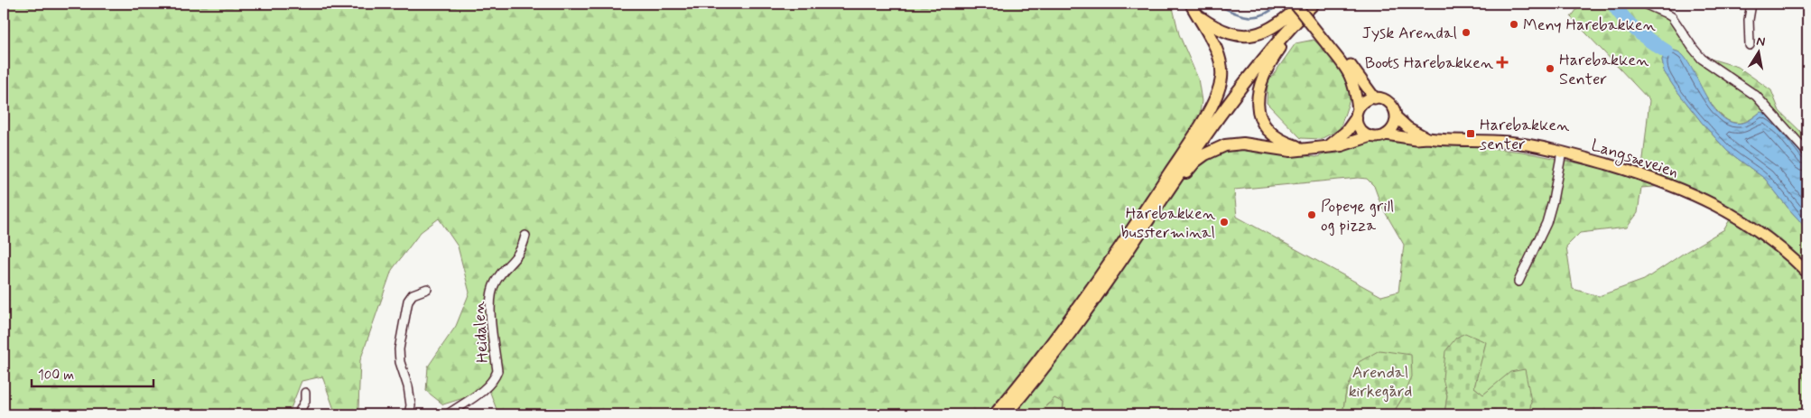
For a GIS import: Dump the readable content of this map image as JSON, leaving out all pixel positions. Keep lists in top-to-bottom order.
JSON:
{
  "streets": {
    "main road": ["Langsæveien"],
    "street": ["Heidalen"]
  },
  "parks": ["Arendal kirkegård"],
  "places": {
    "other": [
      "Meny Harebakken",
      "Jysk Arendal",
      "Harebakken Senter",
      "Popeye grill og pizza",
      "Harebakken bussterminal"
    ],
    "health": ["Boots Harebakken"],
    "transit": ["Harebakken senter"]
  },
  "scale_bar": "100 m",
  "north": "top"
}
